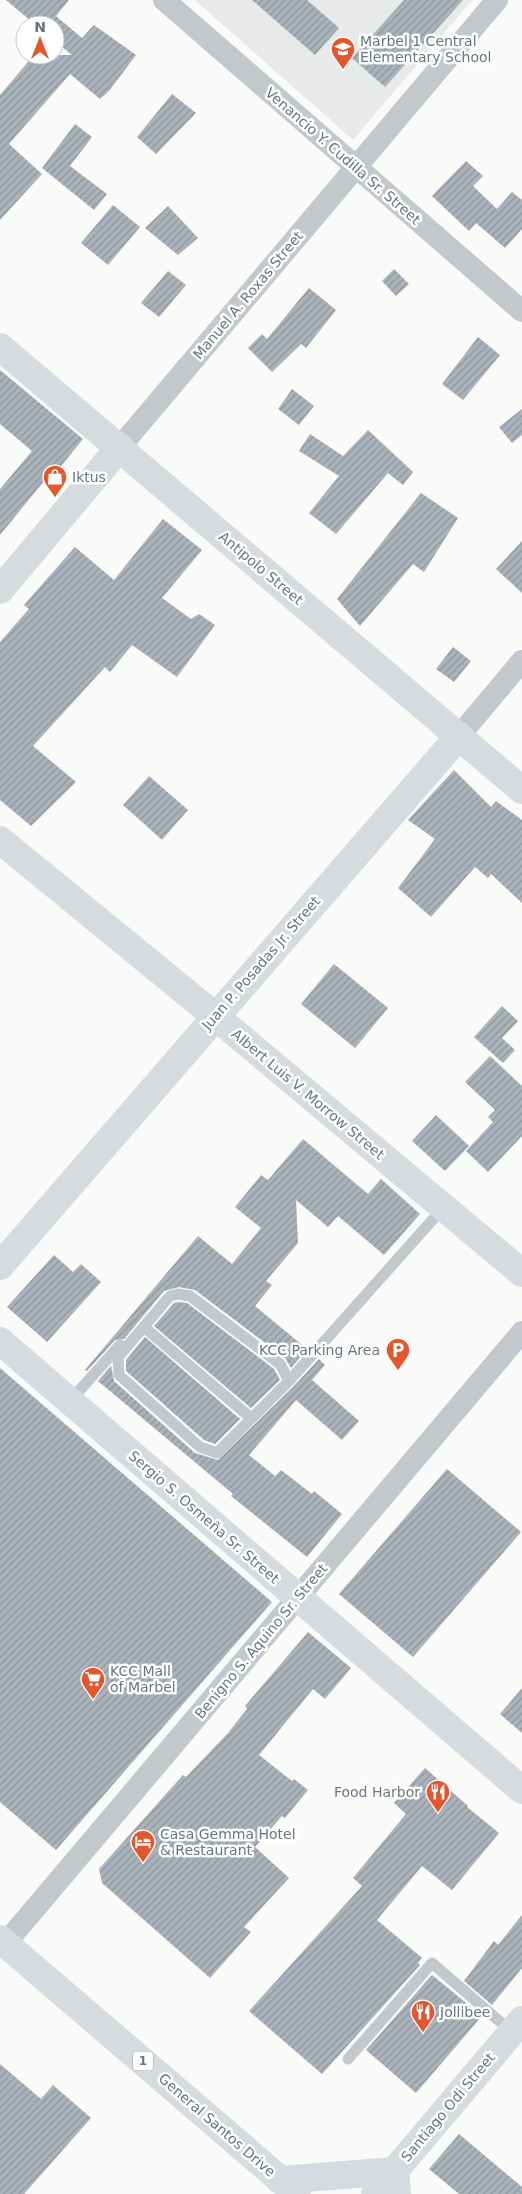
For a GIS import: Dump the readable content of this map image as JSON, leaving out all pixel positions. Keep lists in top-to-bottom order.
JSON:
{
  "streets": {
    "main road": [
      "Manuel A. Roxas Street",
      "Antipolo Street",
      "Juan P. Posadas Jr. Street",
      "Albert Luis V. Morrow Street",
      "Sergio S. Osmeña Sr. Street",
      "1",
      "Santiago Odi Street",
      "General Santos Drive"
    ],
    "street": ["Venancio Y. Cudilla Sr. Street", "Benigno S. Aquino Sr. Street"]
  },
  "crossings": [
    ["Venancio Y. Cudilla Sr. Street", "Manuel A. Roxas Street"],
    ["Manuel A. Roxas Street", "Antipolo Street"],
    ["Antipolo Street", "Juan P. Posadas Jr. Street"],
    ["Juan P. Posadas Jr. Street", "Albert Luis V. Morrow Street"],
    ["Sergio S. Osmeña Sr. Street", "Benigno S. Aquino Sr. Street"],
    ["Benigno S. Aquino Sr. Street", "General Santos Drive"]
  ],
  "places": {
    "school or university": ["Marbel 1 Central Elementary School"],
    "shop": ["Iktus"],
    "parking": ["KCC Parking Area"],
    "supermarket": ["KCC Mall of Marbel"],
    "restaurant": ["Food Harbor", "Jollibee"],
    "hotel": ["Casa Gemma Hotel & Restaurant"]
  },
  "north": "top"
}
